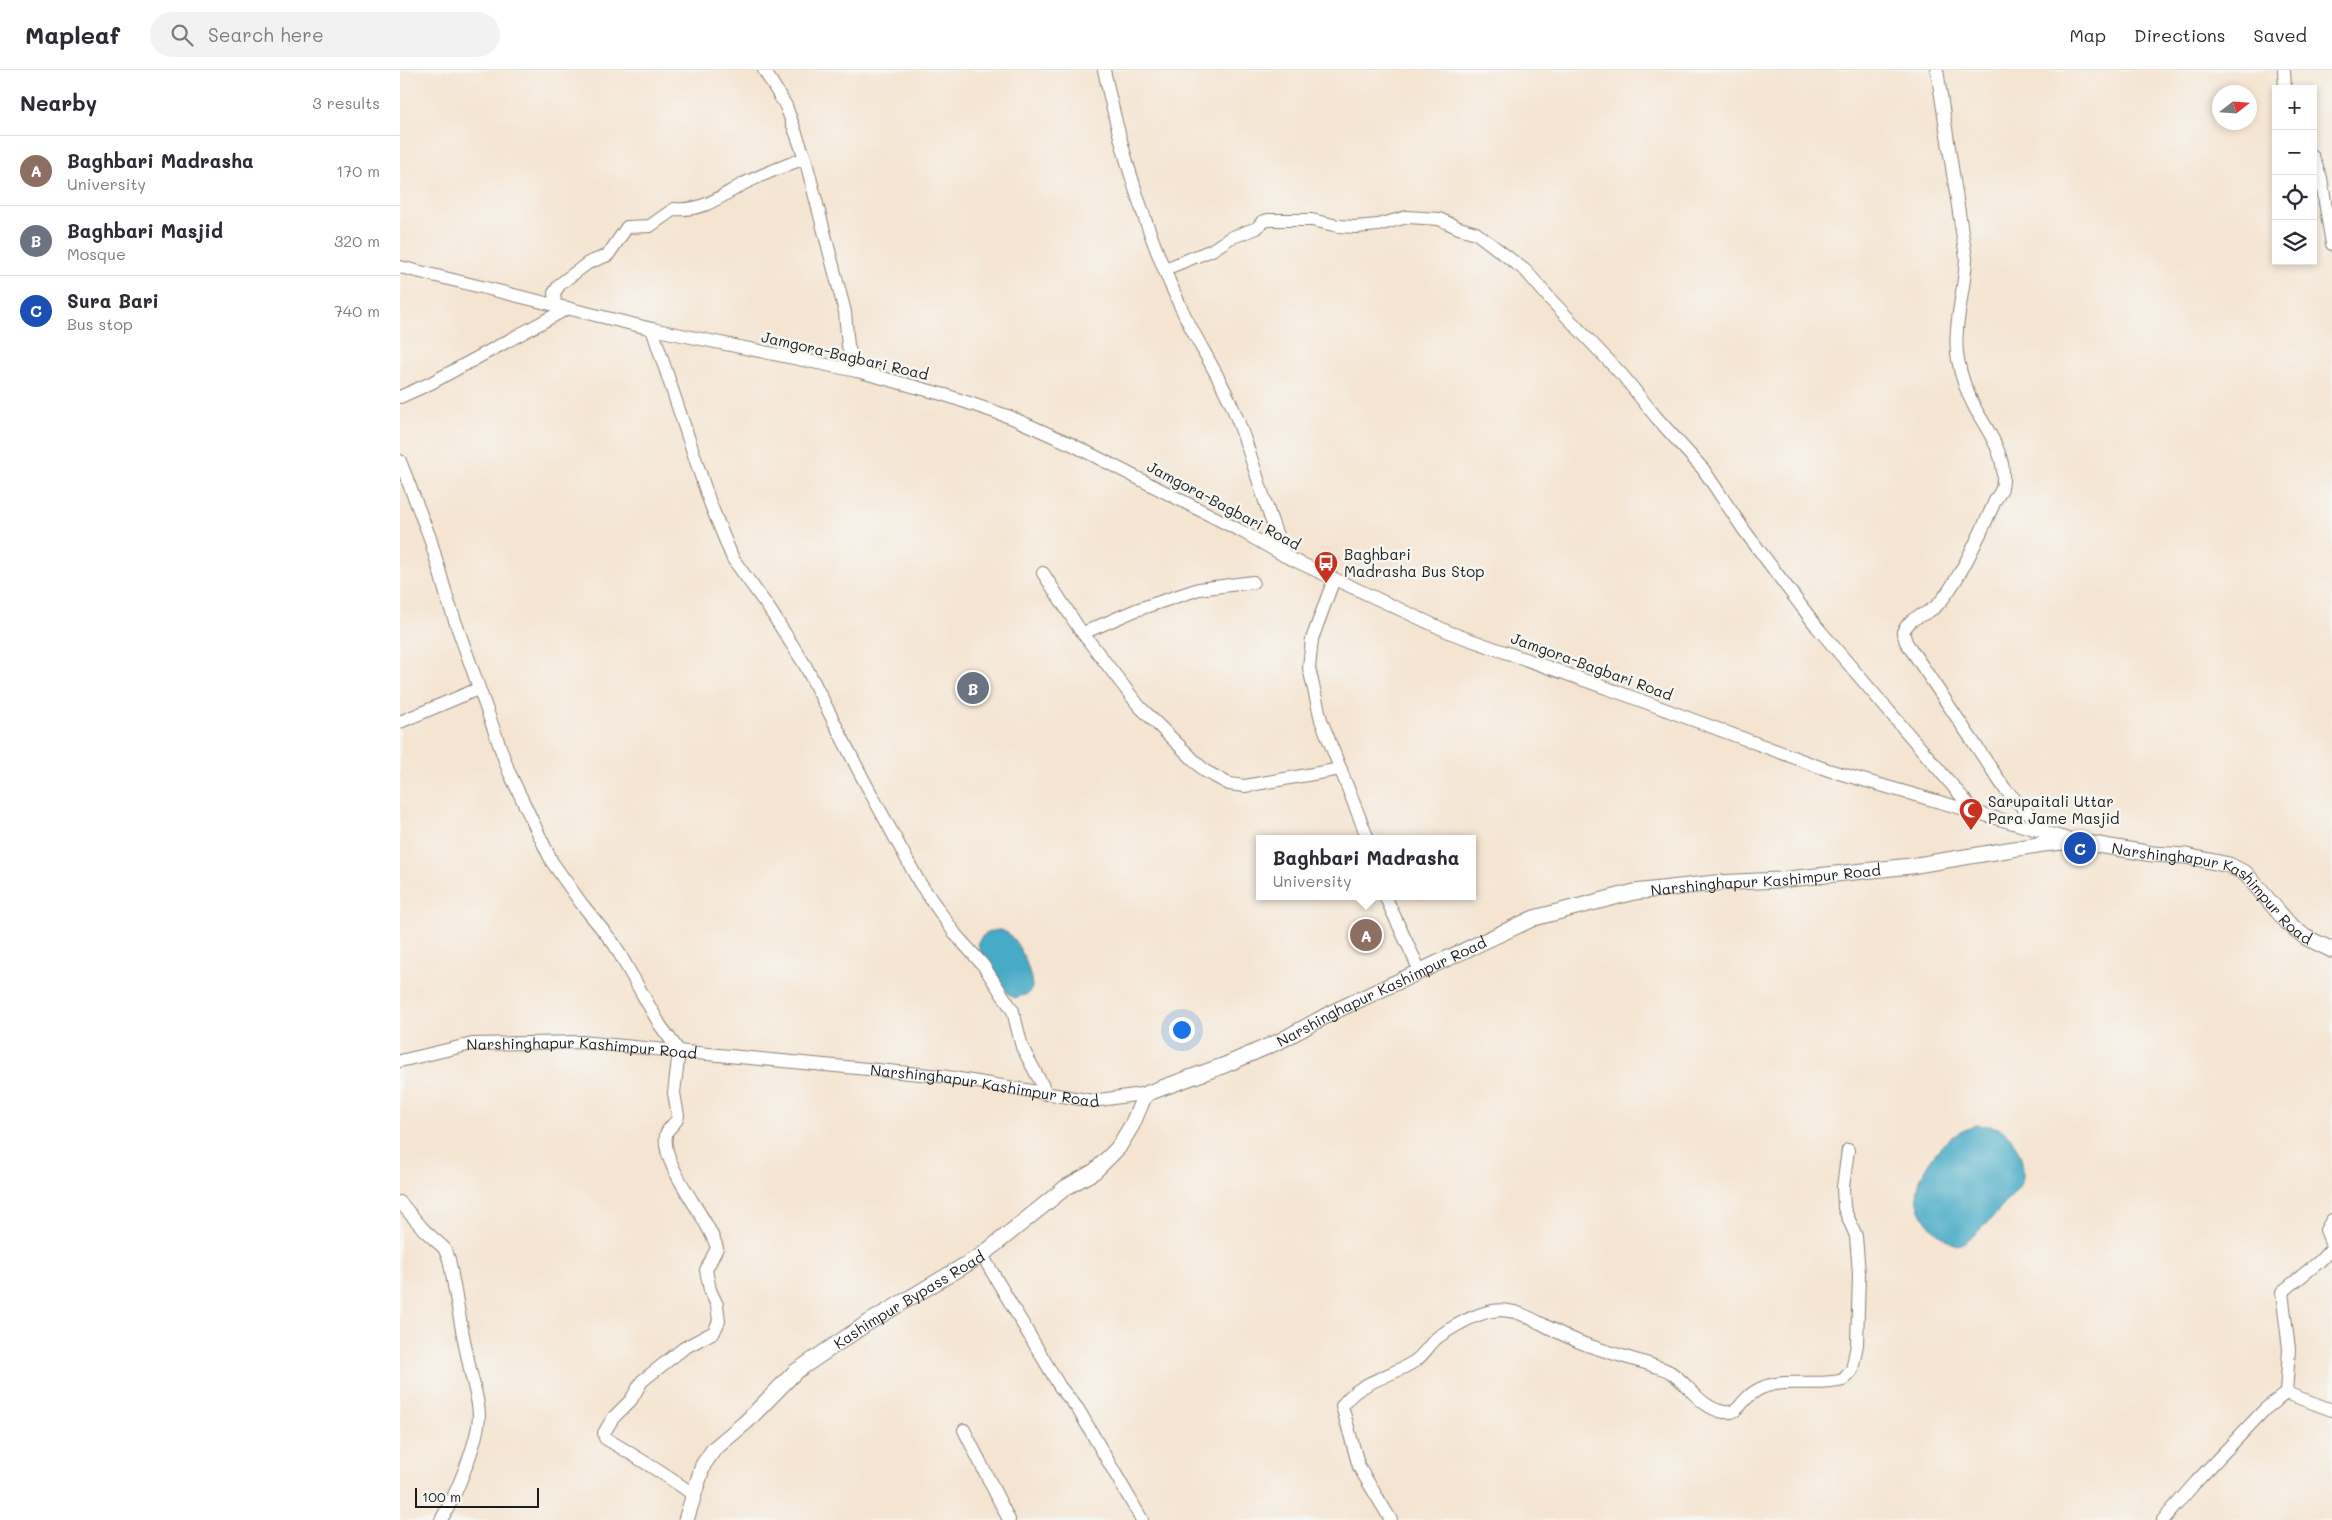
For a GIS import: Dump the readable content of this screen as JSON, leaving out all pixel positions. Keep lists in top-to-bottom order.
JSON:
{
  "streets": {
    "main road": ["Narshinghapur Kashimpur Road", "Kashimpur Bypass Road"],
    "street": ["Jamgora-Bagbari Road"]
  },
  "crossings": [
    ["Jamgora-Bagbari Road", "Narshinghapur Kashimpur Road"],
    ["Narshinghapur Kashimpur Road", "Kashimpur Bypass Road"]
  ],
  "places": {
    "bus stop": ["Baghbari Madrasha Bus Stop"],
    "mosque": ["Sarupaitali Uttar Para Jame Masjid"]
  },
  "scale_bar": "100 m",
  "north": "right",
  "page": {
    "header": "Mapleaf",
    "search": "Search here",
    "nav": ["Map", "Directions", "Saved"],
    "heading": ["Nearby", "3 results"],
    "map_buttons": ["+", "−"],
    "list": [
      {
        "mark": "A",
        "name": "Baghbari Madrasha",
        "note": "University",
        "value": "170 m"
      },
      {
        "mark": "B",
        "name": "Baghbari Masjid",
        "note": "Mosque",
        "value": "320 m"
      },
      {
        "mark": "C",
        "name": "Sura Bari",
        "note": "Bus stop",
        "value": "740 m"
      }
    ],
    "pins": ["B", "C", "A"],
    "popup": ["Baghbari Madrasha", "University"],
    "scale": "100 m"
  }
}
